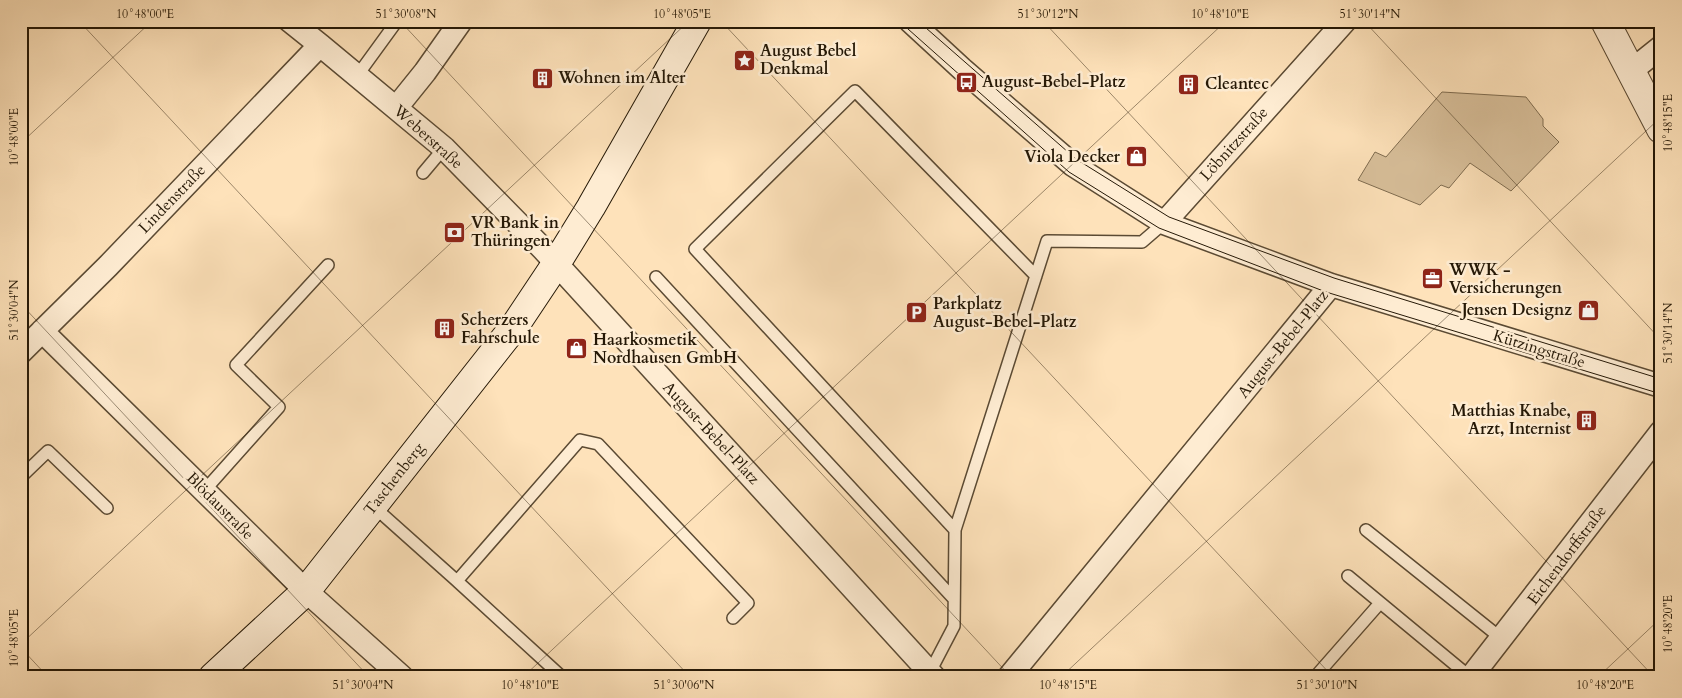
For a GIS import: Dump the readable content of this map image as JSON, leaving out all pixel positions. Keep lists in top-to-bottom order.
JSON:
{
  "streets": {
    "main road": ["Taschenberg"],
    "street": [
      "Weberstraße",
      "Löbnitzstraße",
      "Lindenstraße",
      "August-Bebel-Platz",
      "Kützingstraße",
      "Blödaustraße",
      "Eichendorffstraße"
    ]
  },
  "crossings": [
    ["Weberstraße", "Lindenstraße"],
    ["Weberstraße", "August-Bebel-Platz"],
    ["Weberstraße", "Taschenberg"],
    ["Löbnitzstraße", "August-Bebel-Platz"],
    ["Lindenstraße", "Blödaustraße"],
    ["August-Bebel-Platz", "Kützingstraße"],
    ["August-Bebel-Platz", "Taschenberg"],
    ["Taschenberg", "Blödaustraße"]
  ],
  "places": {
    "place": ["August Bebel Denkmal"],
    "building": [
      "Wohnen im Alter",
      "Cleantec",
      "Scherzers Fahrschule",
      "Matthias Knabe, Arzt, Internist"
    ],
    "bus stop": ["August-Bebel-Platz"],
    "shop": ["Viola Decker", "Jensen Designz", "Haarkosmetik Nordhausen GmbH"],
    "bank": ["VR Bank in Thüringen"],
    "office": ["WWK - Versicherungen"],
    "parking": ["Parkplatz August-Bebel-Platz"]
  },
  "coordinates": [
    "10°48'00\"E",
    "51°30'08\"N",
    "10°48'05\"E",
    "51°30'12\"N",
    "10°48'10\"E",
    "51°30'14\"N",
    "10°48'15\"E",
    "51°30'04\"N",
    "10°48'20\"E",
    "51°30'06\"N",
    "51°30'10\"N"
  ]
}
